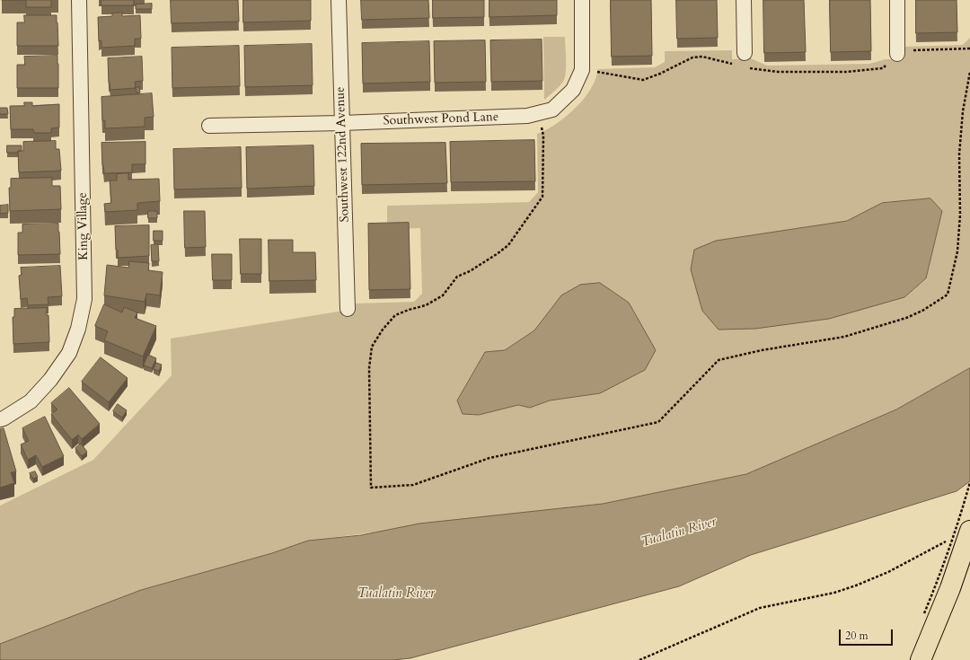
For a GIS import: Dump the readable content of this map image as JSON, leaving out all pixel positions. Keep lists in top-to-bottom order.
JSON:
{
  "streets": {
    "street": ["Southwest Pond Lane", "Southwest 122nd Avenue", "King Village"]
  },
  "crossings": [
    ["Southwest Pond Lane", "Southwest 122nd Avenue"]
  ],
  "water": ["Tualatin River"],
  "scale_bar": "20 m"
}
